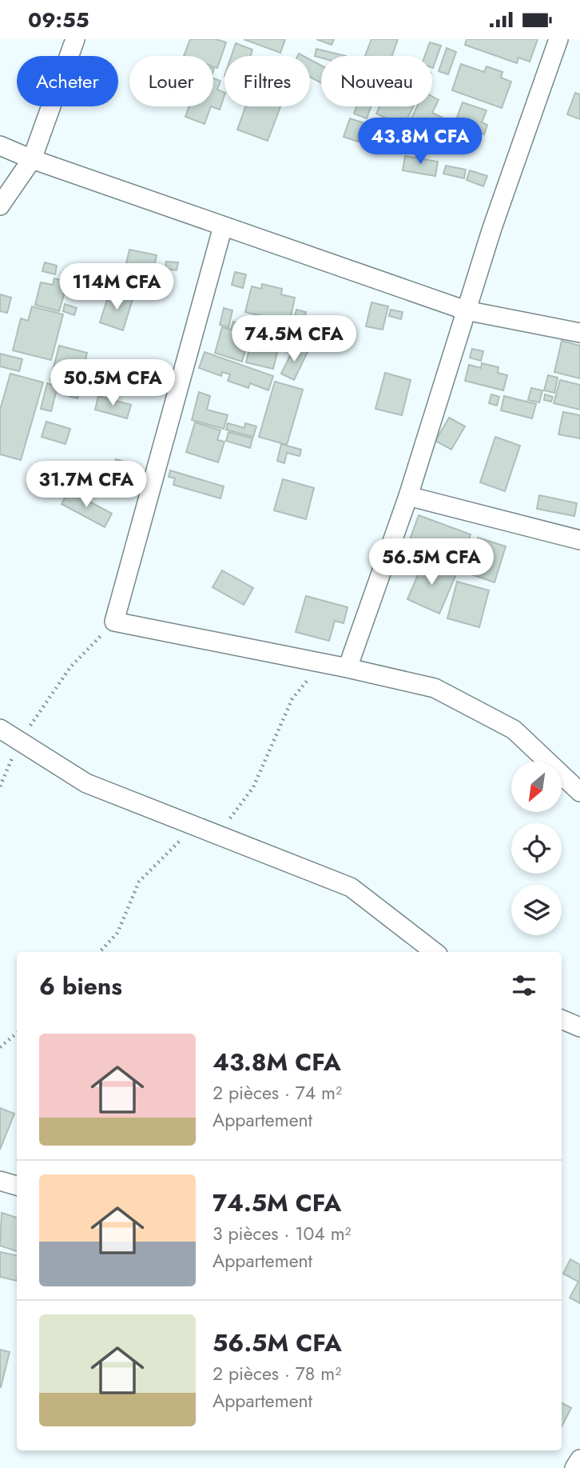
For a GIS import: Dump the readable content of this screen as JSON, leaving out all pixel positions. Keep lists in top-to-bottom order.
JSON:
{
  "north": "bottom left",
  "page": {
    "status": "09:55",
    "chip": [
      "Acheter",
      "Louer",
      "Filtres",
      "Nouveau"
    ],
    "price": [
      "43.8M CFA",
      "114M CFA",
      "74.5M CFA",
      "50.5M CFA",
      "31.7M CFA",
      "56.5M CFA"
    ],
    "heading": "6 biens",
    "list": [
      {
        "name": "43.8M CFA",
        "note": "2 pièces · 74 m² · Appartement"
      },
      {
        "name": "74.5M CFA",
        "note": "3 pièces · 104 m² · Appartement"
      },
      {
        "name": "56.5M CFA",
        "note": "2 pièces · 78 m² · Appartement"
      }
    ]
  }
}
